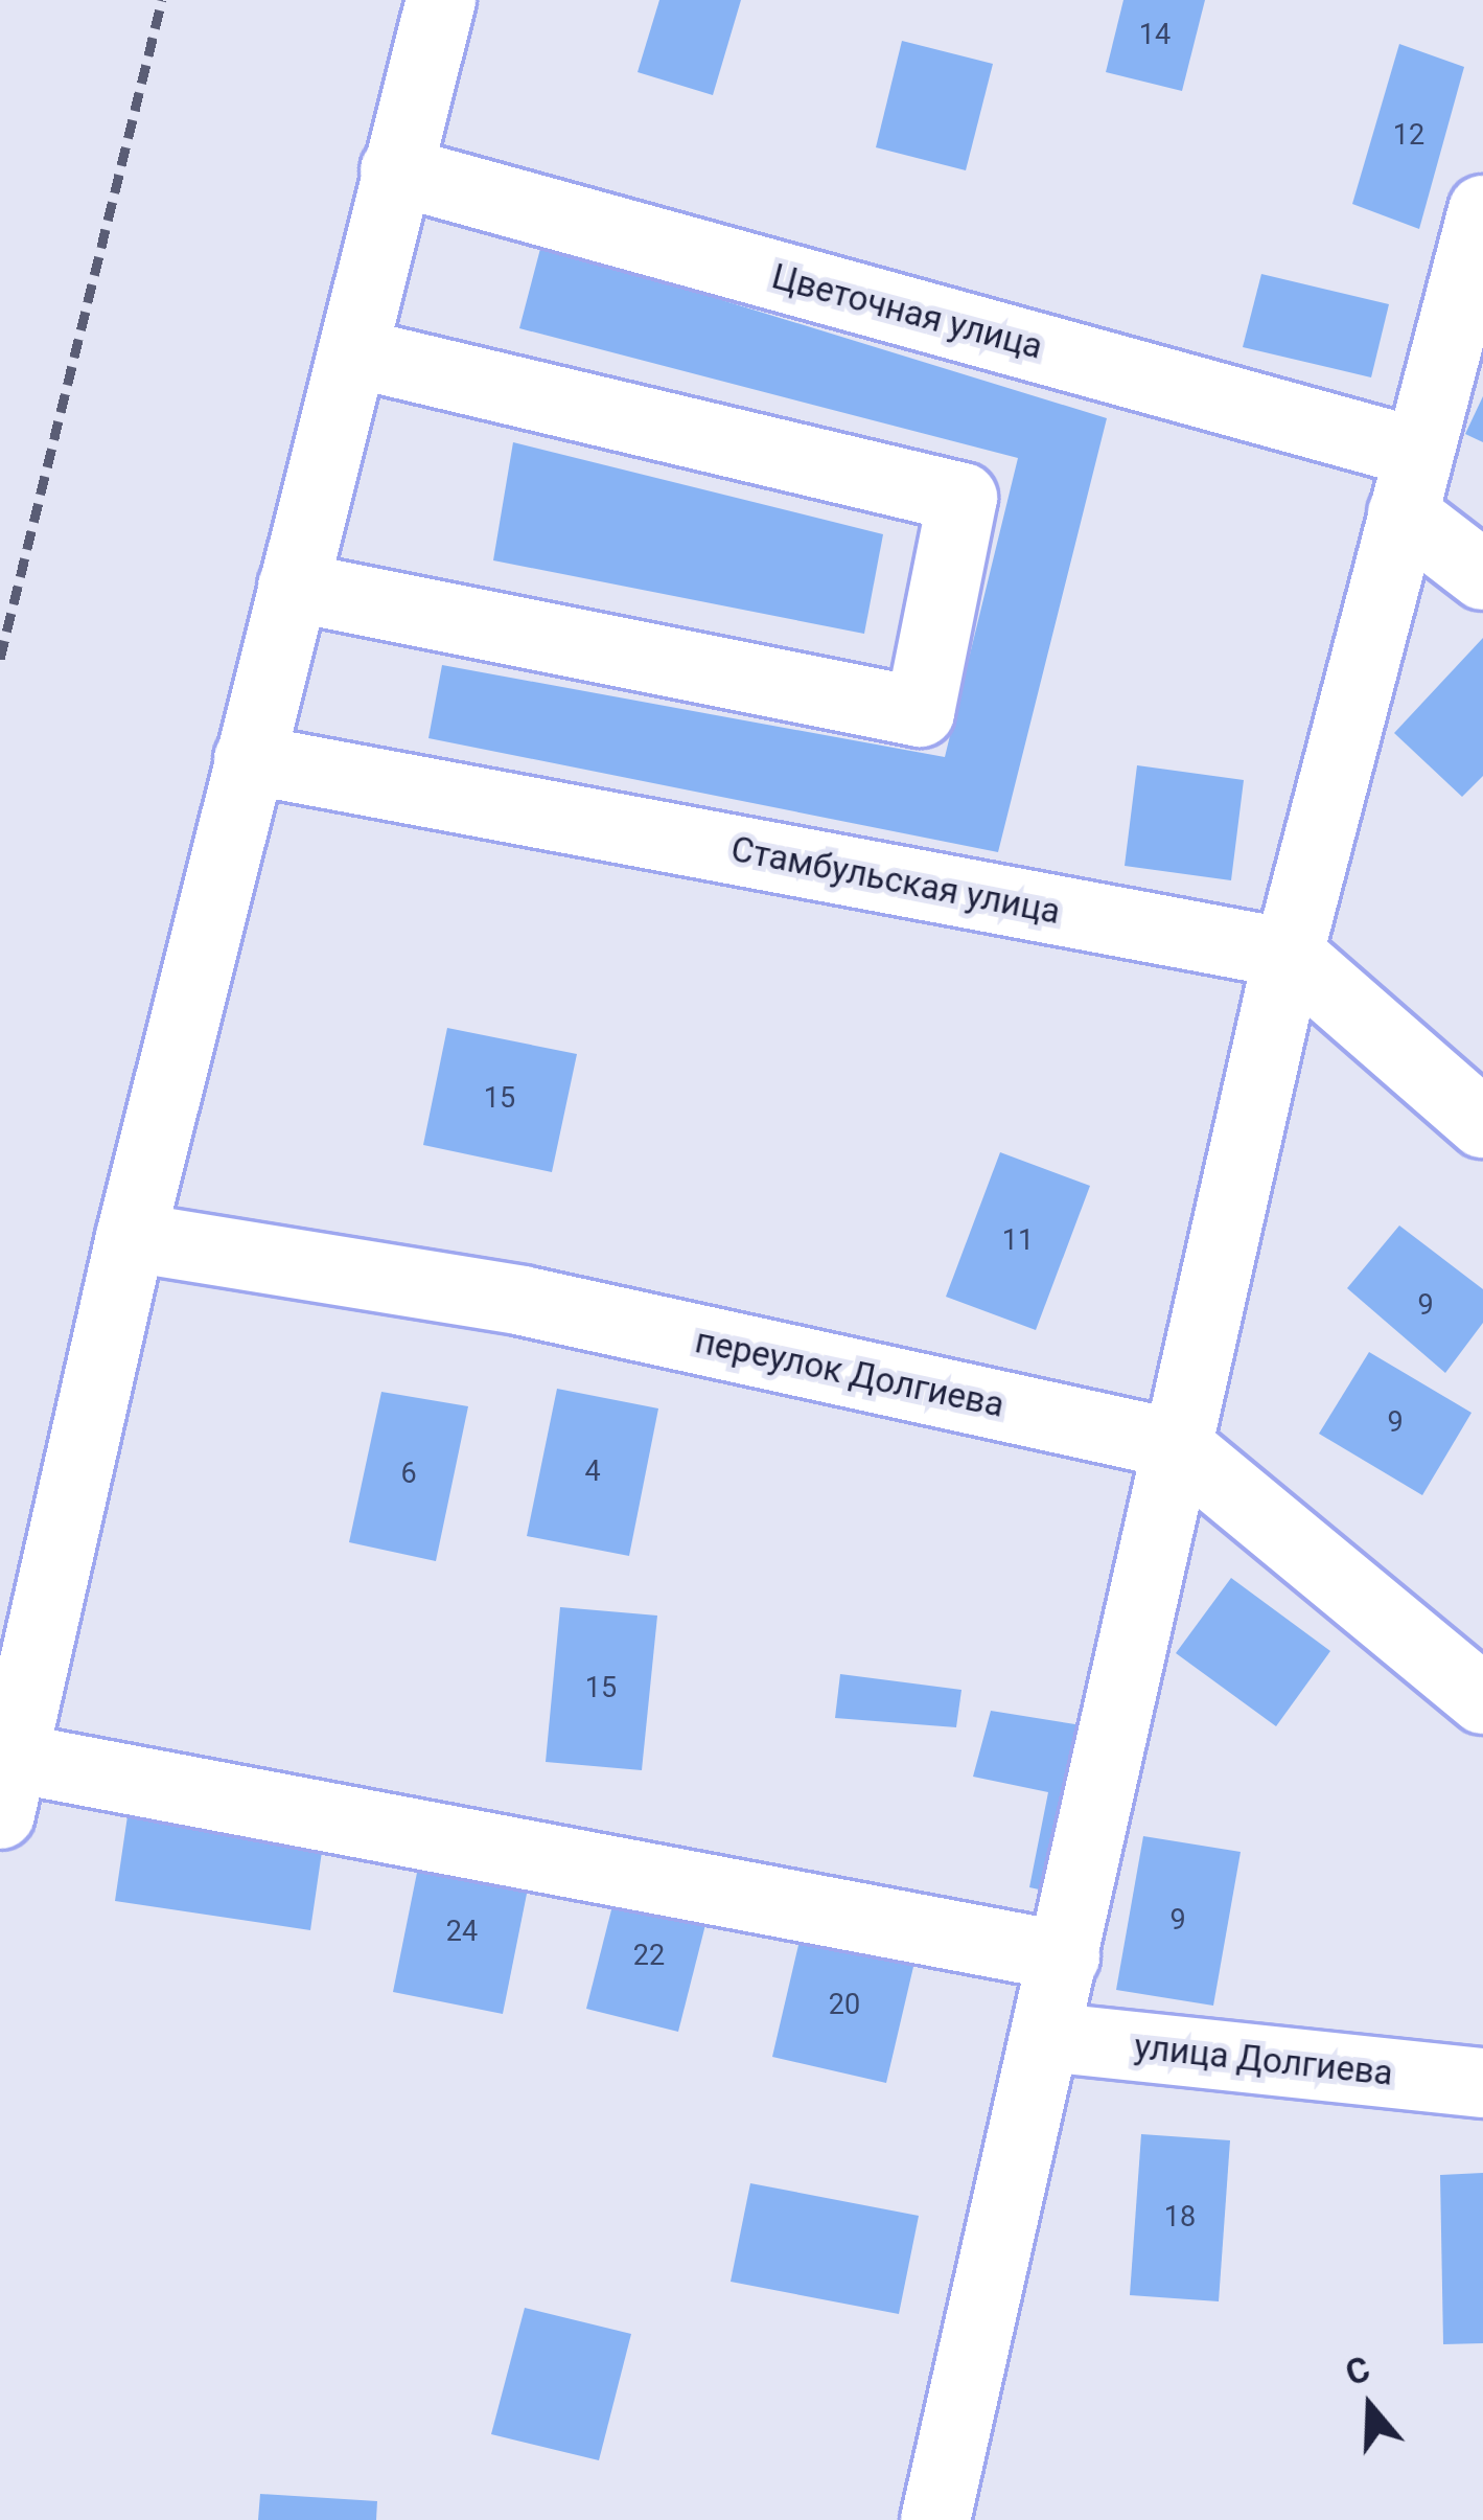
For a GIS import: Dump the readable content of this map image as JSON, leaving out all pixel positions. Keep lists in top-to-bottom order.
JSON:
{
  "streets": {
    "street": [
      "Цветочная улица",
      "Стамбульская улица",
      "переулок Долгиева",
      "улица Долгиева"
    ]
  },
  "house_numbers": [
    "14",
    "12",
    "15",
    "11",
    "9",
    "9",
    "4",
    "6",
    "15",
    "9",
    "24",
    "22",
    "20",
    "18"
  ],
  "north": "top"
}
